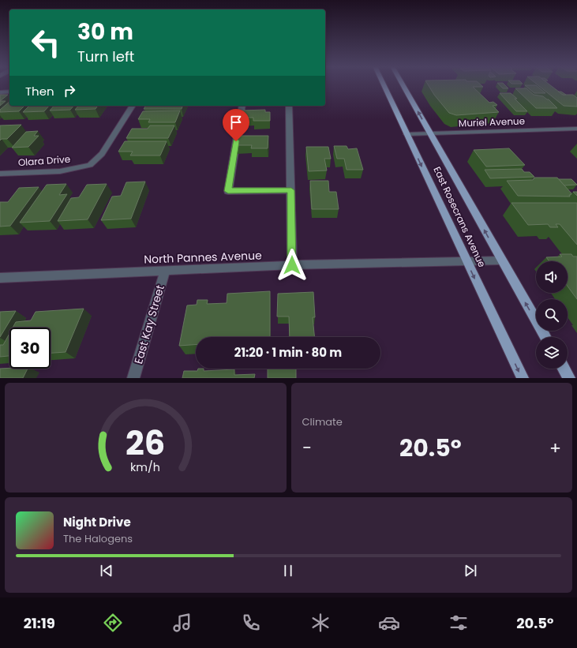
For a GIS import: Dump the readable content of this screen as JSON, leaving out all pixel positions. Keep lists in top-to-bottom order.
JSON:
{
  "streets": {
    "main road": ["East Rosecrans Avenue"],
    "street": [
      "Muriel Avenue",
      "Olara Drive",
      "North Pannes Avenue",
      "East Kay Street"
    ]
  },
  "crossings": [
    ["Muriel Avenue", "East Rosecrans Avenue"],
    ["East Rosecrans Avenue", "North Pannes Avenue"],
    ["North Pannes Avenue", "East Kay Street"]
  ],
  "page": {
    "turn": ["30 m", "Turn left"],
    "then": "Then",
    "limit": "30",
    "trip": "21:20 · 1 min · 80 m",
    "tile": "Climate",
    "heat": ["−", "20.5°", "+"],
    "song": ["Night Drive", "The Halogens"],
    "tabs": ["21:19", "20.5°"],
    "gauge": ["26", "km/h"]
  }
}
